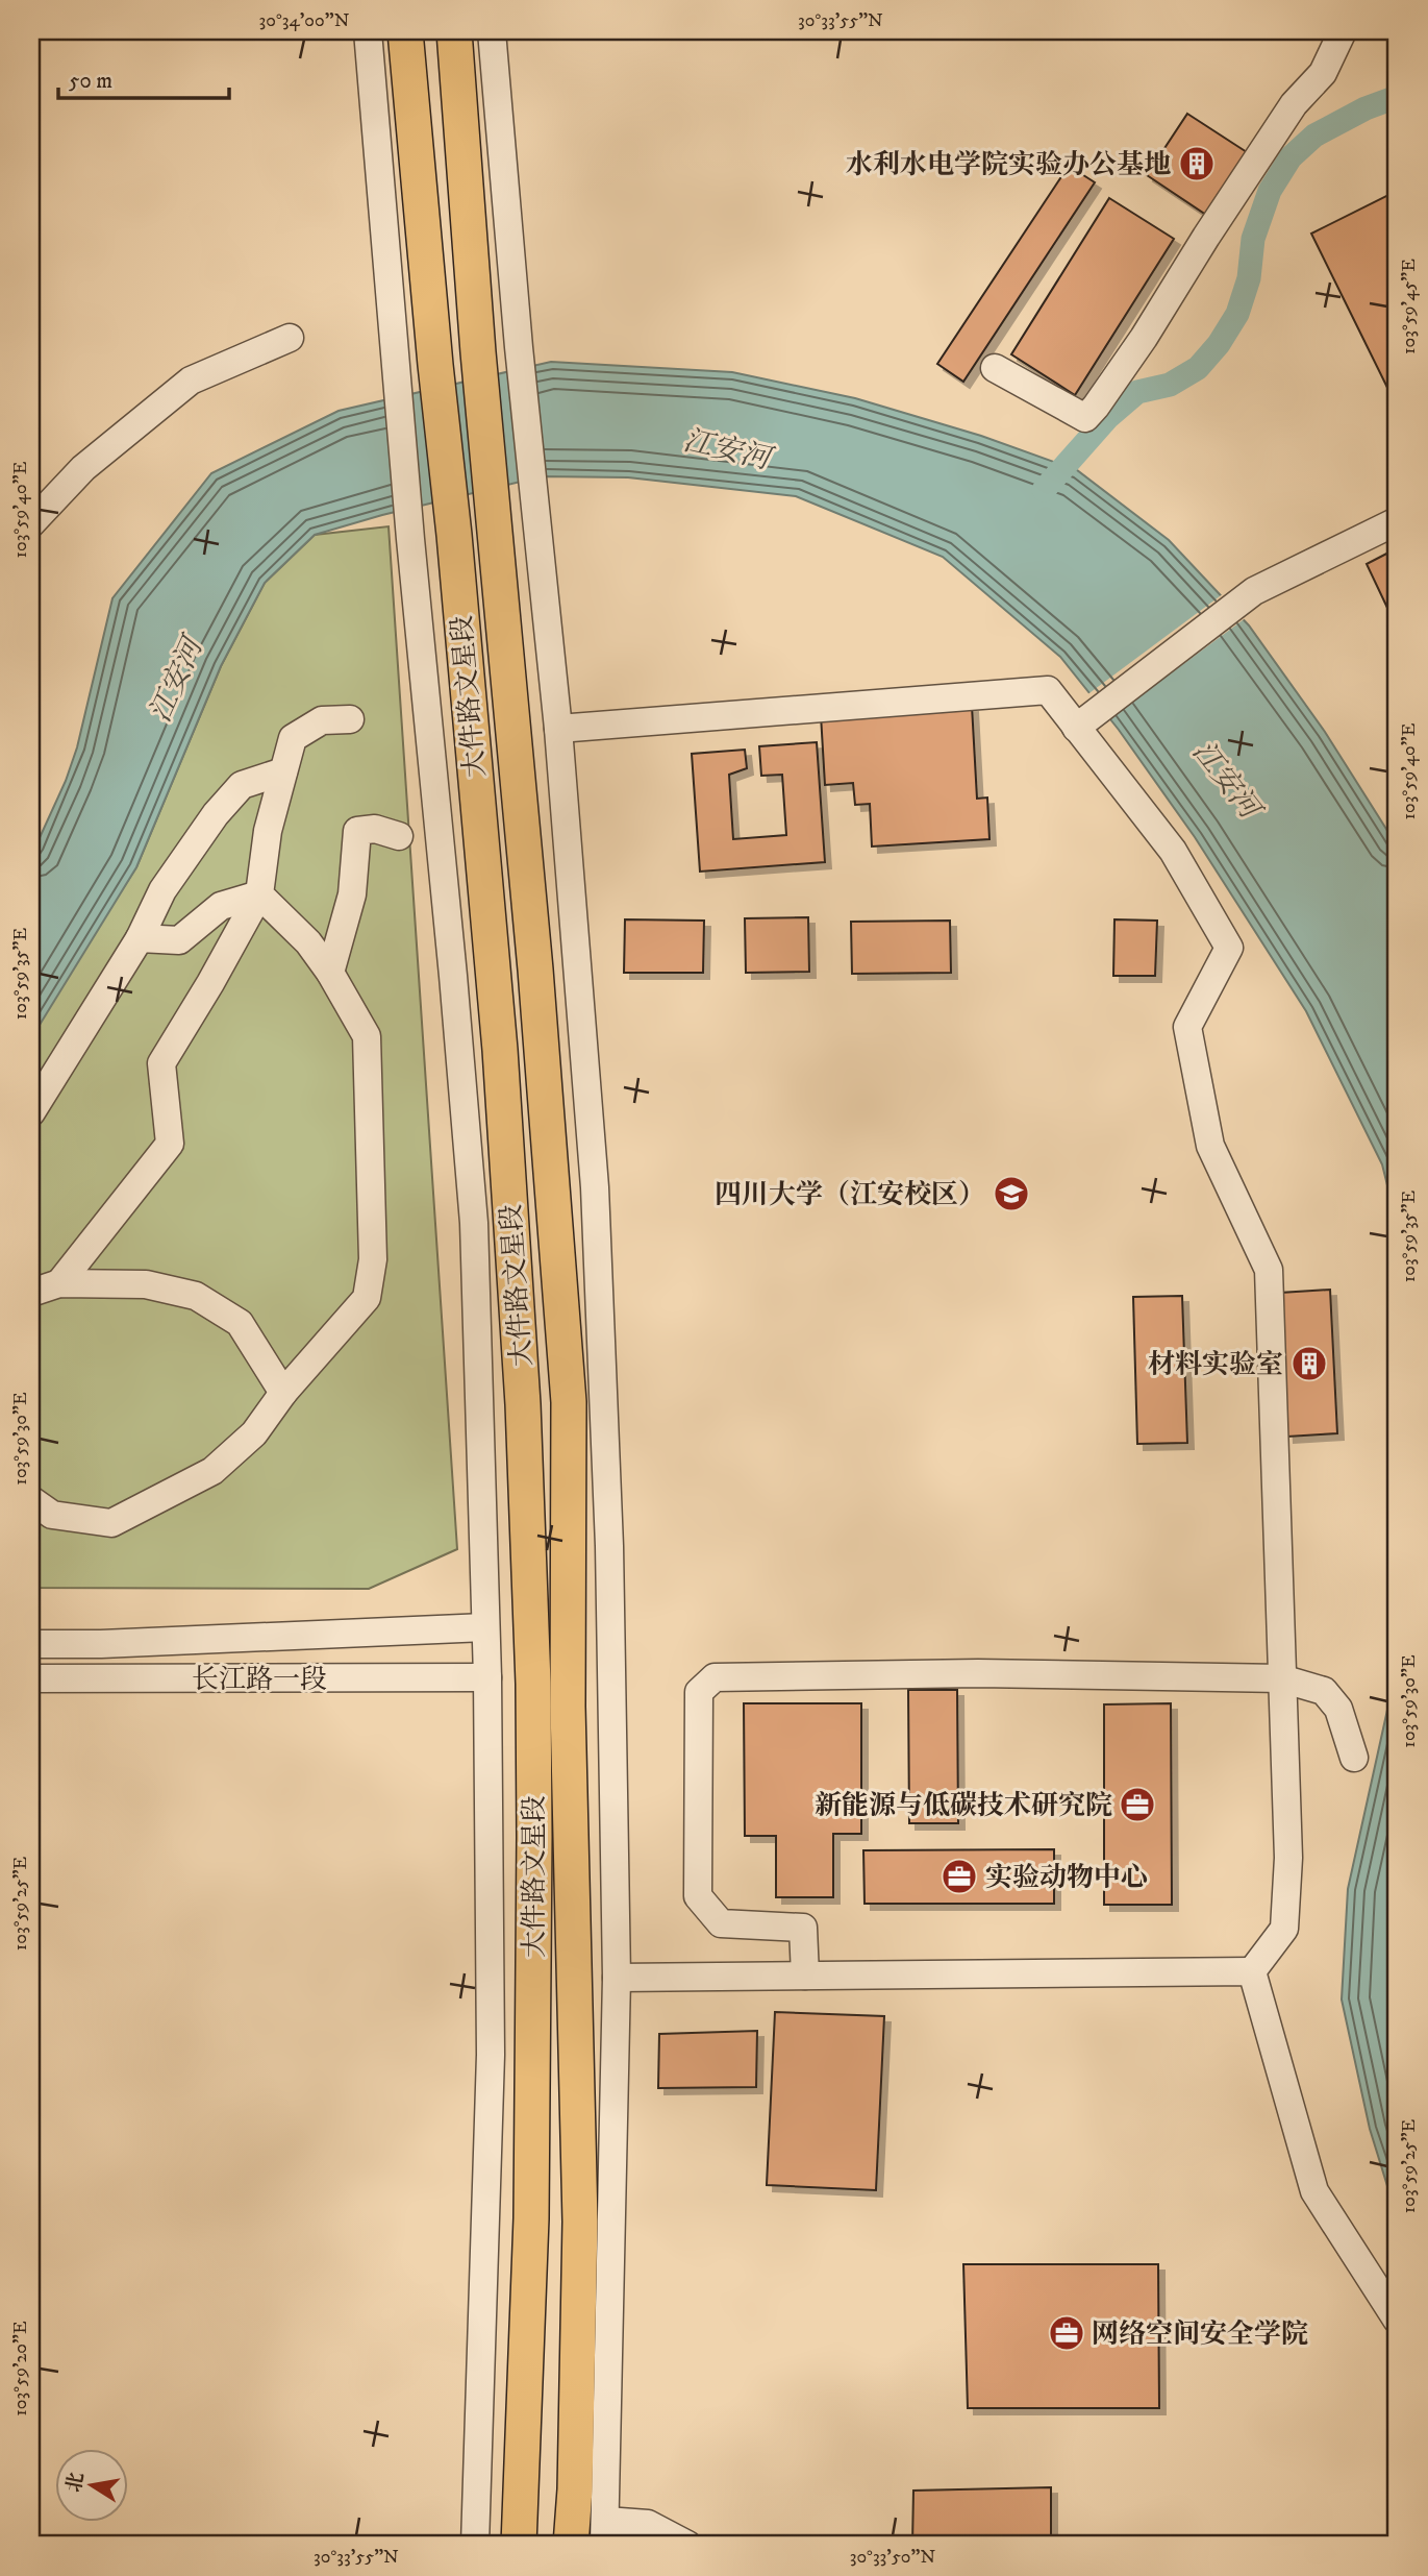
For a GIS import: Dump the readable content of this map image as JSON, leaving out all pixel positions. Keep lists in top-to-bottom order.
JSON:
{
  "streets": {
    "main road": ["大件路文星段"],
    "street": ["长江路一段"]
  },
  "water": ["江安河"],
  "places": {
    "building": ["水利水电学院实验办公基地", "材料实验室"],
    "school or university": ["四川大学（江安校区）"],
    "office": ["新能源与低碳技术研究院", "实验动物中心", "网络空间安全学院"]
  },
  "scale_bar": "50 m",
  "north": "left",
  "coordinates": [
    "30°34'00\"N",
    "30°33'55\"N",
    "103°59'45\"E",
    "103°59'40\"E",
    "103°59'35\"E",
    "103°59'30\"E",
    "103°59'25\"E",
    "103°59'20\"E",
    "30°33'50\"N"
  ]
}
